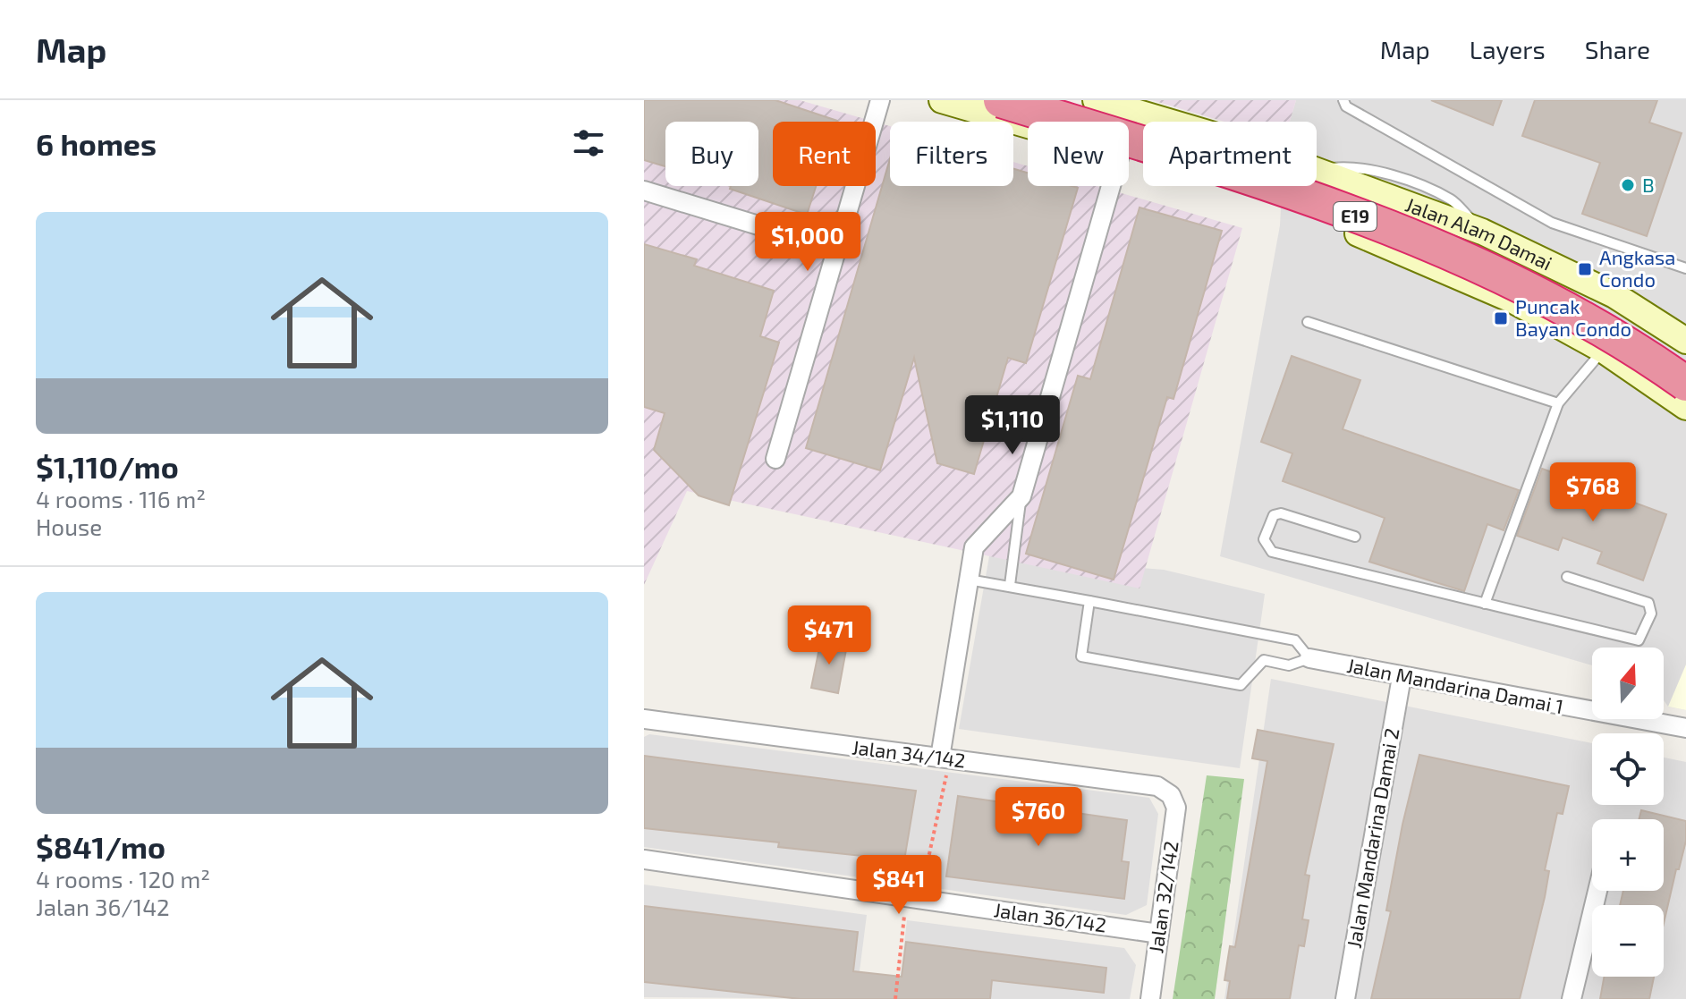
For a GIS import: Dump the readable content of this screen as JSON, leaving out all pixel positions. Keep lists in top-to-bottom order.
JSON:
{
  "streets": {
    "highway": ["E19"],
    "main road": ["Jalan Alam Damai"],
    "street": [
      "Jalan Mandarina Damai 1",
      "Jalan 34/142",
      "Jalan Mandarina Damai 2",
      "Jalan 32/142",
      "Jalan 36/142"
    ]
  },
  "crossings": [
    ["Jalan Mandarina Damai 1", "Jalan Mandarina Damai 2"],
    ["Jalan 34/142", "Jalan 32/142"],
    ["Jalan 32/142", "Jalan 36/142"]
  ],
  "places": {
    "other": ["B"],
    "transit": ["Angkasa Condo", "Puncak Bayan Condo"]
  },
  "north": "top",
  "page": {
    "header": "Map",
    "nav": ["Map", "Layers", "Share"],
    "heading": "6 homes",
    "chip": [
      "Buy",
      "Rent",
      "Filters",
      "New",
      "Apartment"
    ],
    "list": [
      {
        "name": "$1,110/mo",
        "note": "4 rooms · 116 m² · House"
      },
      {
        "name": "$841/mo",
        "note": "4 rooms · 120 m² · Jalan 36/142"
      }
    ],
    "price": [
      "$1,000",
      "$1,110",
      "$768",
      "$471",
      "$760",
      "$841"
    ],
    "map_buttons": ["+", "−"]
  }
}
